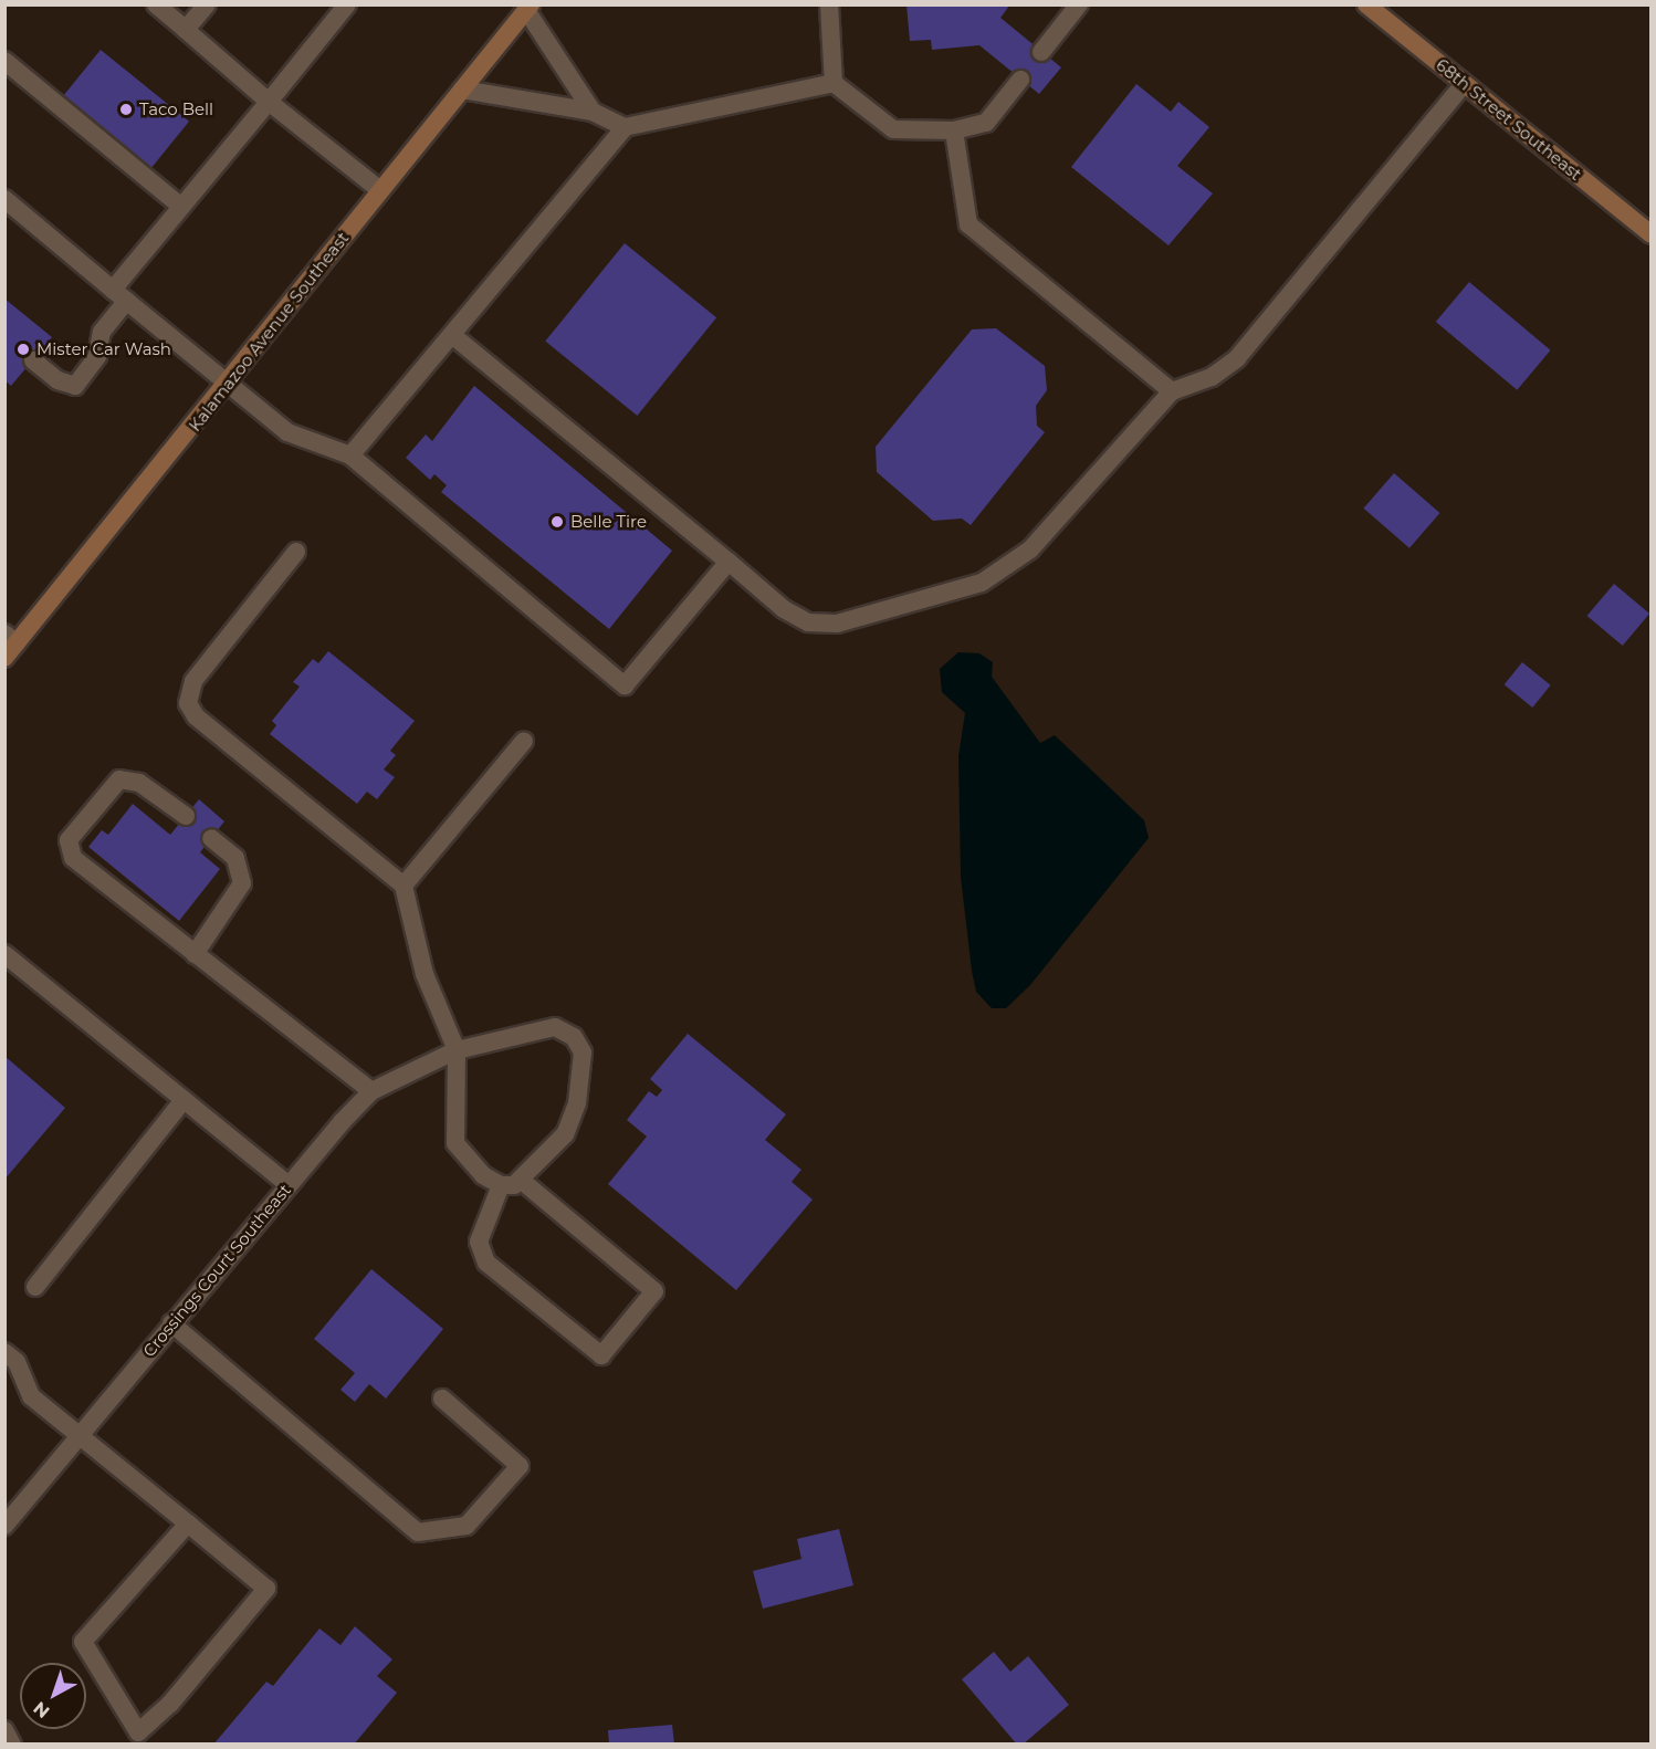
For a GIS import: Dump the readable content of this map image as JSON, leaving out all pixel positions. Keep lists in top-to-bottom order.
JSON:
{
  "streets": {
    "main road": ["68th Street Southeast", "Kalamazoo Avenue Southeast"],
    "street": ["Crossings Court Southeast"]
  },
  "places": ["Taco Bell", "Mister Car Wash", "Belle Tire"],
  "north": "bottom left"
}
